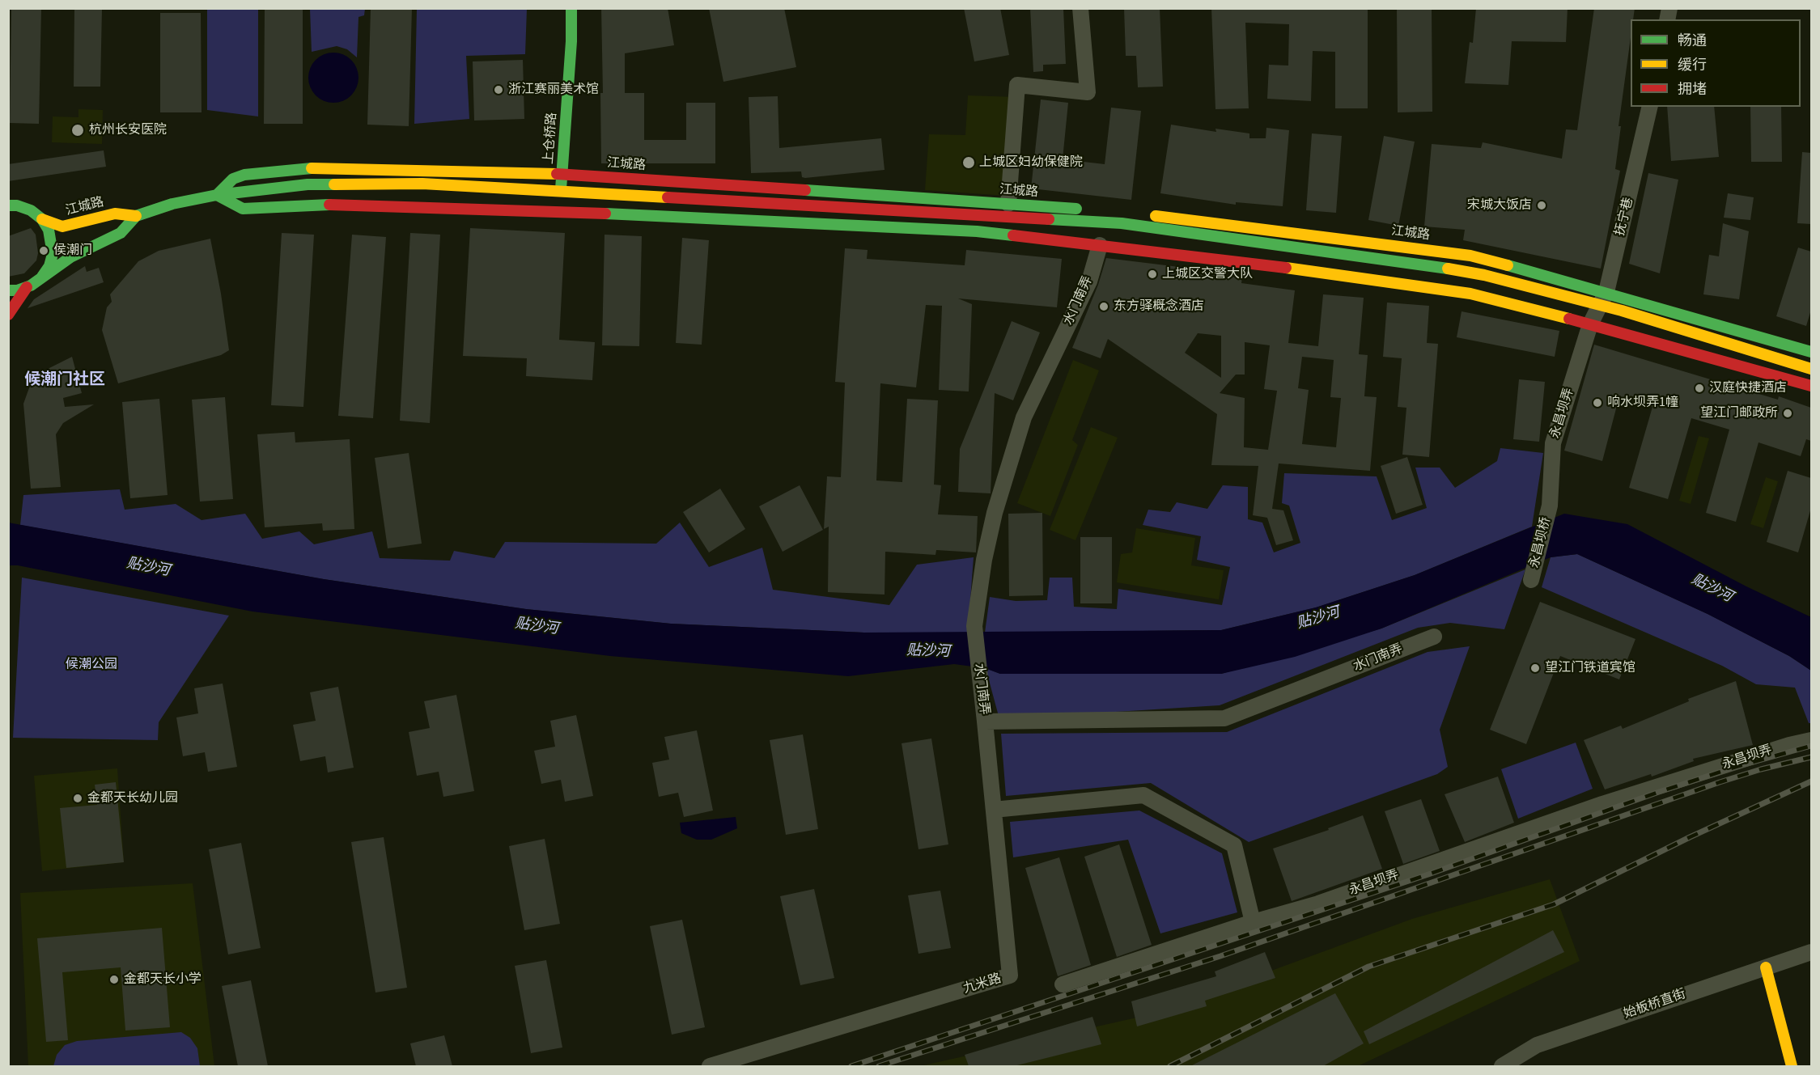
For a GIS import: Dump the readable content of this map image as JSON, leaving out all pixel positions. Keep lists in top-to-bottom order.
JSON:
{
  "streets": {
    "street": [
      "上仓桥路",
      "江城路",
      "抚宁巷",
      "水门南弄",
      "永昌坝弄",
      "永昌坝桥",
      "九米路",
      "始板桥直街"
    ]
  },
  "crossings": [
    ["上仓桥路", "江城路"],
    ["江城路", "抚宁巷"],
    ["抚宁巷", "永昌坝弄"],
    ["水门南弄", "九米路"],
    ["永昌坝弄", "永昌坝桥"]
  ],
  "districts": ["候潮门社区"],
  "water": ["贴沙河"],
  "parks": ["候潮公园"],
  "places": [
    "浙江赛丽美术馆",
    "杭州长安医院",
    "上城区妇幼保健院",
    "宋城大饭店",
    "侯潮门",
    "上城区交警大队",
    "东方驿概念酒店",
    "汉庭快捷酒店",
    "响水坝弄1幢",
    "望江门邮政所",
    "望江门铁道宾馆",
    "金都天长幼儿园",
    "金都天长小学"
  ],
  "legend": ["畅通", "缓行", "拥堵"]
}
